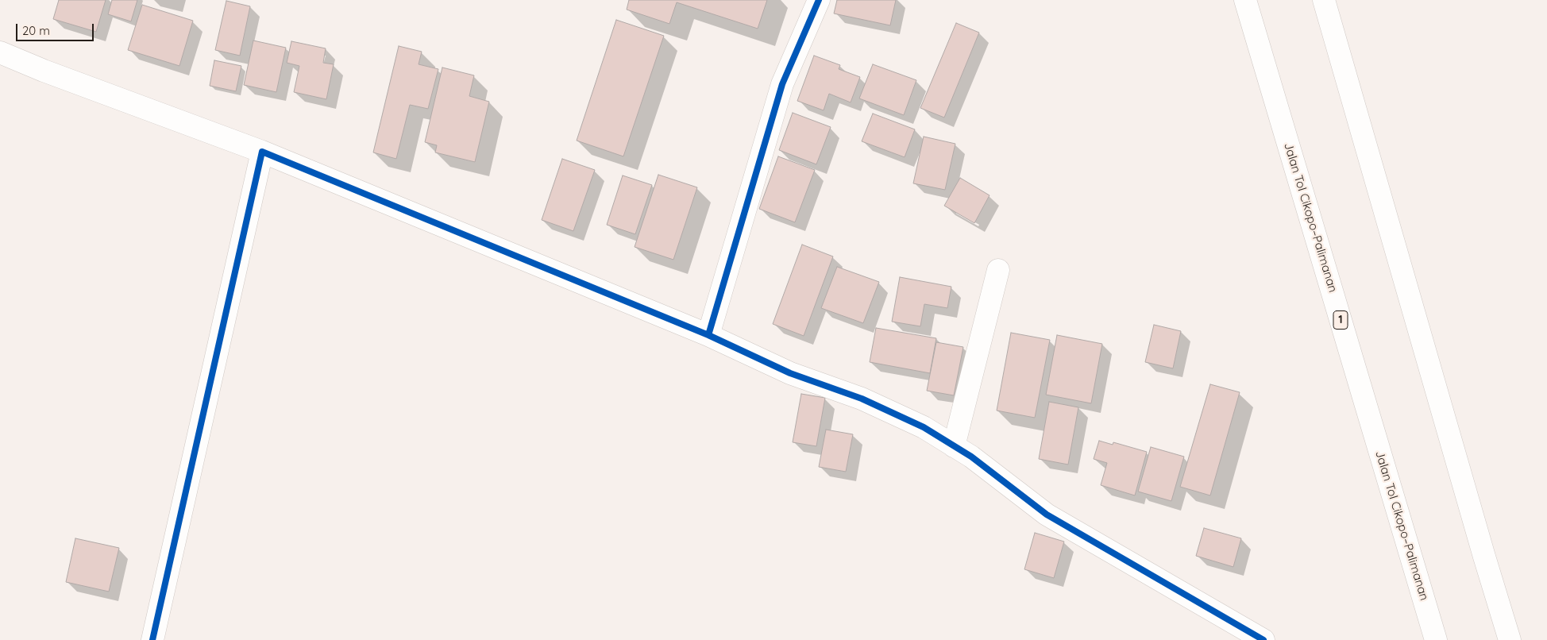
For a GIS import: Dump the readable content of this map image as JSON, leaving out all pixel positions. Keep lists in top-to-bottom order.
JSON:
{
  "streets": {
    "main road": ["Jalan Tol Cikopo–Palimanan", "1"]
  },
  "scale_bar": "20 m"
}
